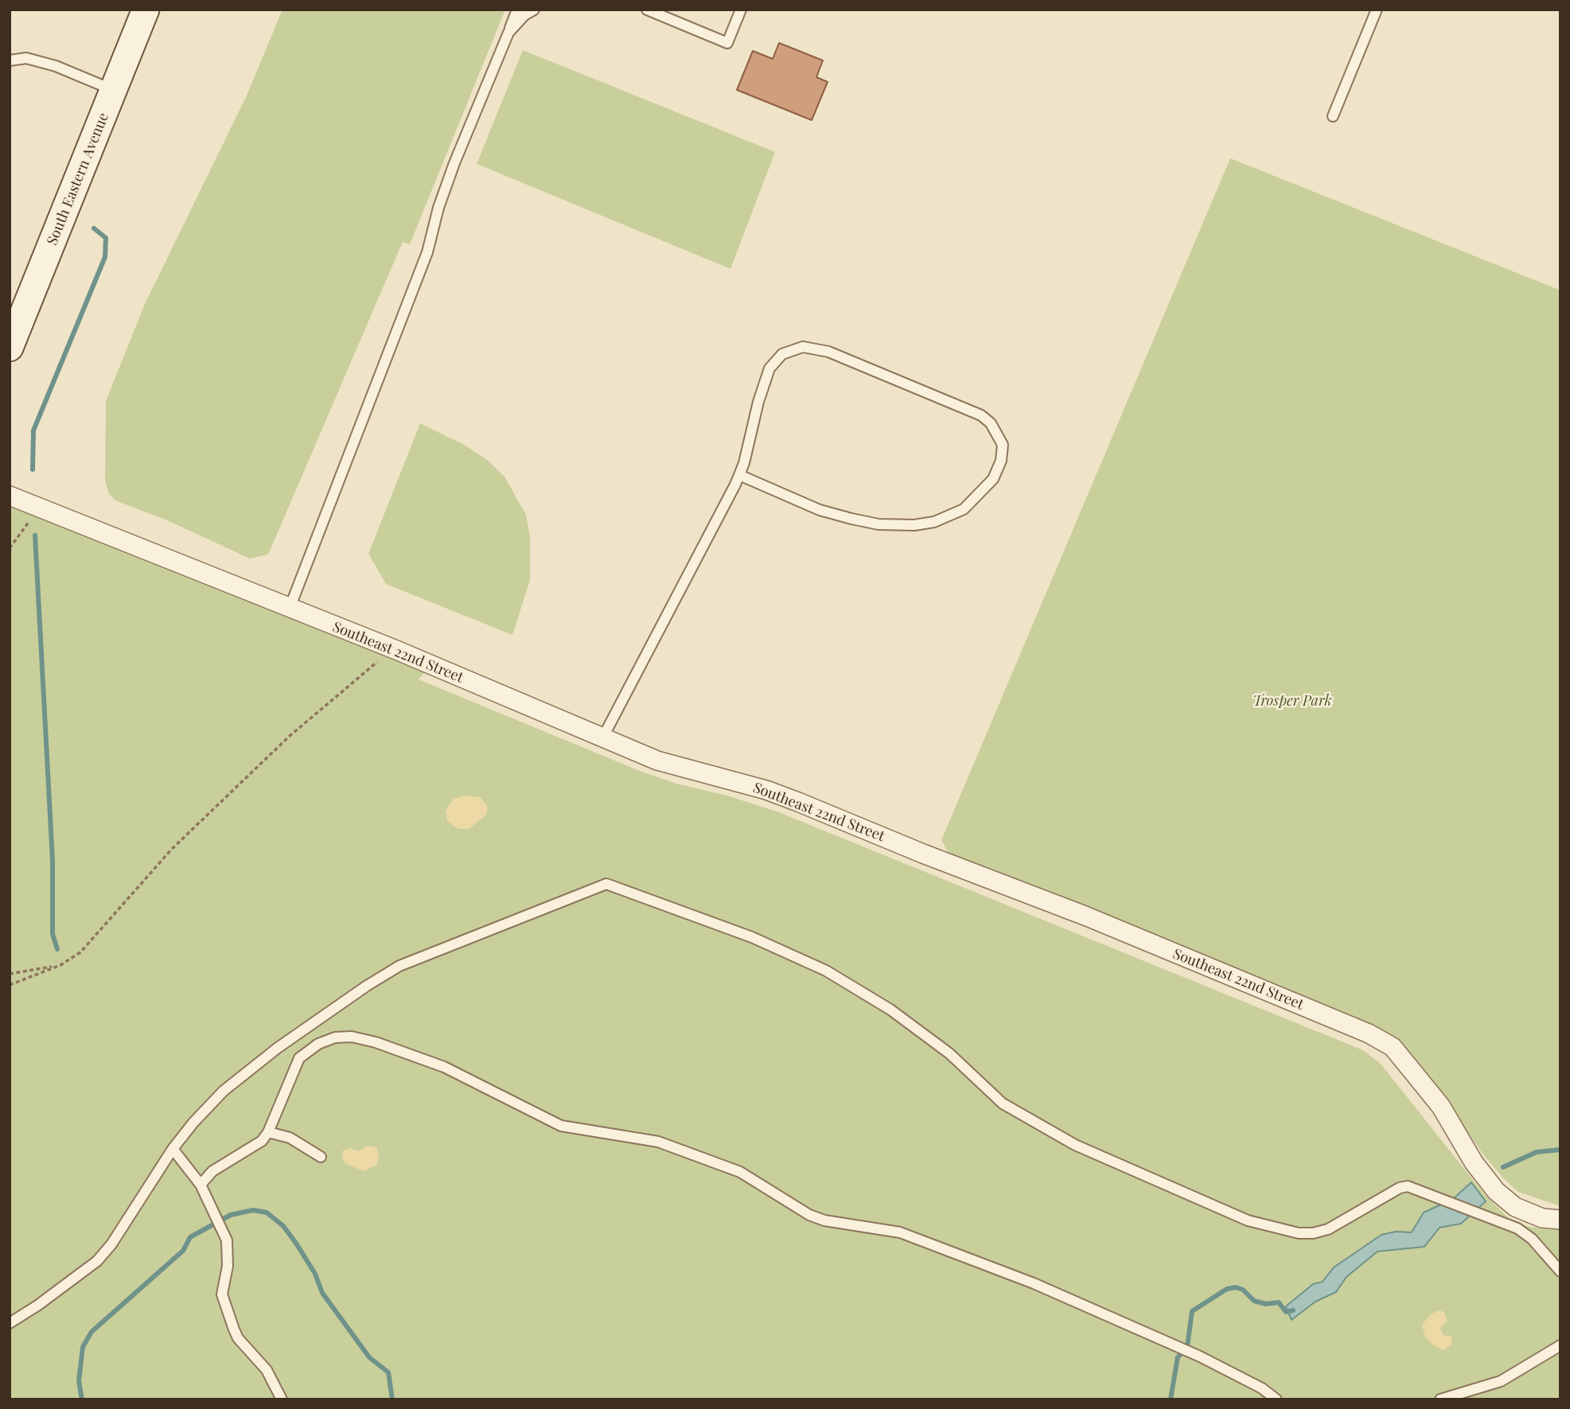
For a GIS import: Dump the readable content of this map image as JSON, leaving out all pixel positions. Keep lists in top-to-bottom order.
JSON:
{
  "streets": {
    "main road": ["South Eastern Avenue"],
    "street": ["Southeast 22nd Street"]
  },
  "parks": ["Trosper Park"]
}
